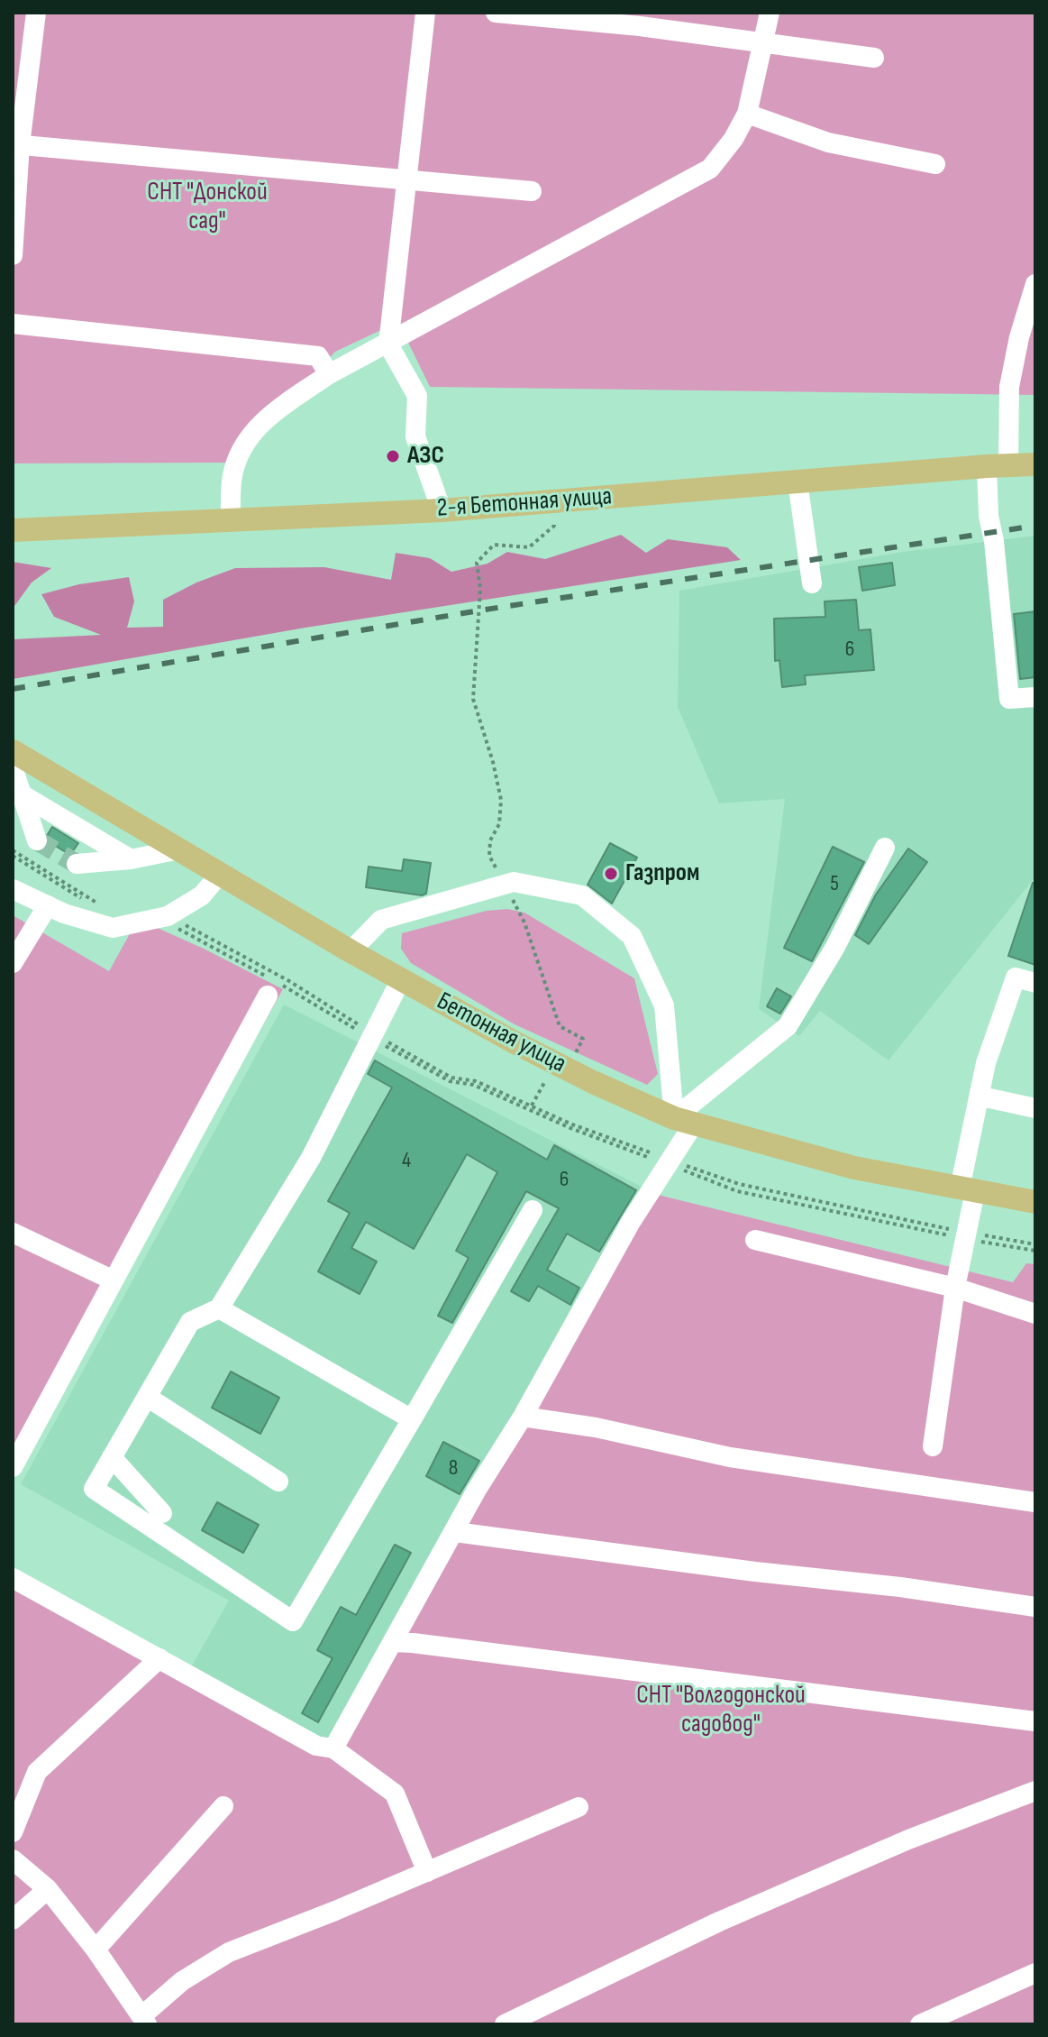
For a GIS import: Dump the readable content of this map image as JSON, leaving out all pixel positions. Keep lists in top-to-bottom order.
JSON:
{
  "streets": {
    "main road": ["2-я Бетонная улица", "Бетонная улица"]
  },
  "parks": ["СНТ \"Донской сад\"", "СНТ \"Волгодонской садовод\""],
  "places": ["АЗС", "Газпром"],
  "house_numbers": [
    "6",
    "5",
    "4",
    "6",
    "8"
  ]
}
